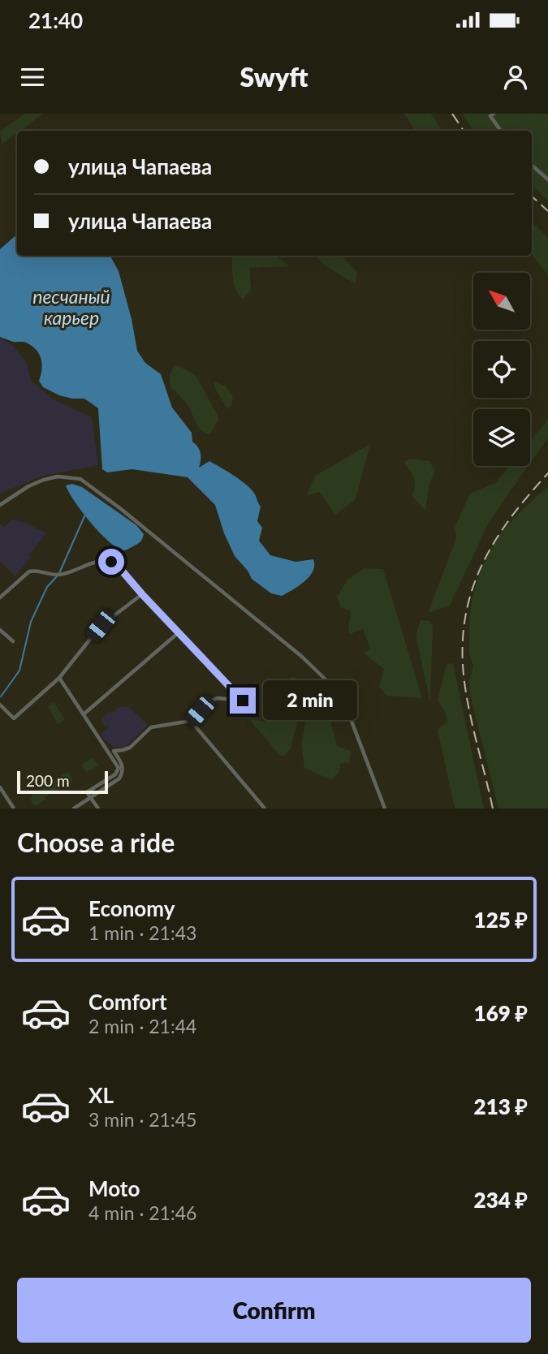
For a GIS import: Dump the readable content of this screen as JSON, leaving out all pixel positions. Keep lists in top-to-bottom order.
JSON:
{
  "water": ["песчаный карьер"],
  "scale_bar": "200 m",
  "north": "top left",
  "page": {
    "status": "21:40",
    "header": "Swyft",
    "banner": ["улица Чапаева", "улица Чапаева"],
    "bubble": "2 min",
    "scale": "200 m",
    "heading": "Choose a ride",
    "list": [
      {
        "name": "Economy",
        "note": "1 min · 21:43",
        "value": "125 ₽"
      },
      {
        "name": "Comfort",
        "note": "2 min · 21:44",
        "value": "169 ₽"
      },
      {
        "name": "XL",
        "note": "3 min · 21:45",
        "value": "213 ₽"
      },
      {
        "name": "Moto",
        "note": "4 min · 21:46",
        "value": "234 ₽"
      }
    ],
    "buttons": "Confirm"
  }
}
